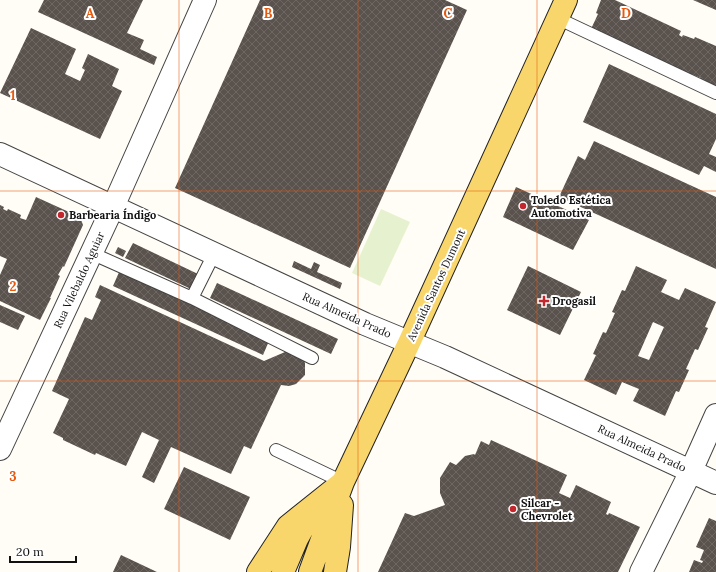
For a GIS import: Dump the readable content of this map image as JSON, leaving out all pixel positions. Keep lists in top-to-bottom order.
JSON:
{
  "streets": {
    "main road": ["Avenida Santos Dumont"],
    "street": ["Rua Vilebaldo Aguiar", "Rua Almeida Prado"]
  },
  "crossings": [
    ["Rua Vilebaldo Aguiar", "Rua Almeida Prado"],
    ["Avenida Santos Dumont", "Rua Almeida Prado"]
  ],
  "places": {
    "other": ["Toledo Estética Automotiva", "Barbearia Índigo", "Silcar - Chevrolet"],
    "health": ["Drogasil"]
  },
  "scale_bar": "20 m",
  "grid": {
    "columns": [
      "A",
      "B",
      "C",
      "D"
    ],
    "rows": ["1", "2", "3"]
  }
}
